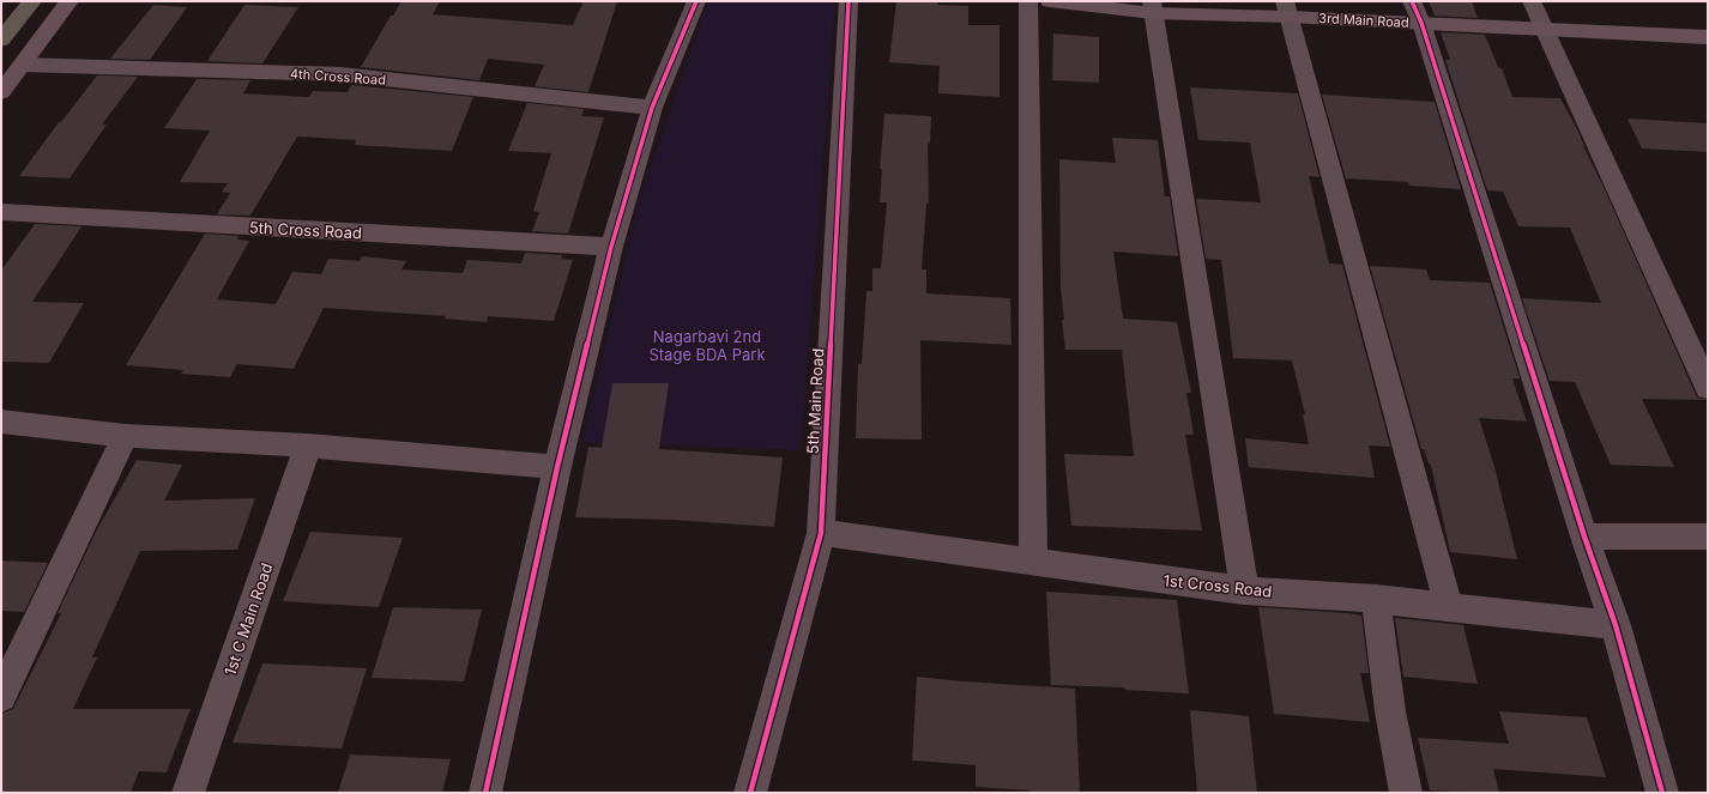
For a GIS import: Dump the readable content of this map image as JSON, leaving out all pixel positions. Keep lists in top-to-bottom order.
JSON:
{
  "streets": {
    "street": [
      "3rd Main Road",
      "4th Cross Road",
      "5th Cross Road",
      "5th Main Road",
      "1st Cross Road",
      "1st C Main Road"
    ]
  },
  "crossings": [
    ["5th Main Road", "1st Cross Road"]
  ],
  "parks": ["Nagarbavi 2nd Stage BDA Park"]
}
